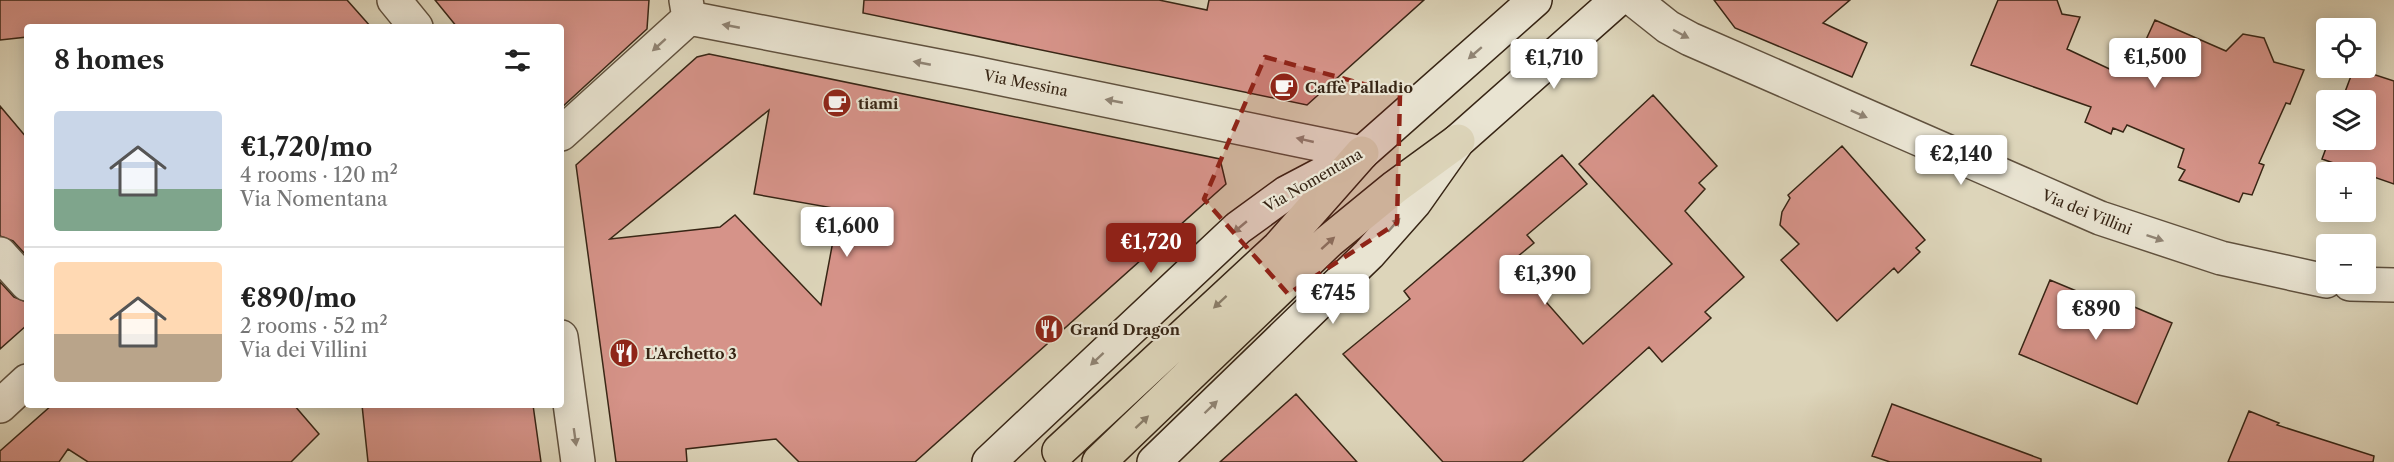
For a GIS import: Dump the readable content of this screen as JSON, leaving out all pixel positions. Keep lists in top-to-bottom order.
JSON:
{
  "streets": {
    "street": ["Via Messina", "Via Nomentana", "Via dei Villini"]
  },
  "crossings": [
    ["Via Messina", "Via Nomentana"]
  ],
  "one_way": ["Via Messina", "Via dei Villini"],
  "places": {
    "cafe": ["Caffè Palladio", "tiami"],
    "restaurant": ["Grand Dragon", "L'Archetto 3"]
  },
  "page": {
    "map_buttons": ["+", "−"],
    "heading": "8 homes",
    "price": [
      "€1,500",
      "€1,710",
      "€2,140",
      "€1,600",
      "€1,720",
      "€1,390",
      "€745",
      "€890"
    ],
    "list": [
      {
        "name": "€1,720/mo",
        "note": "4 rooms · 120 m² · Via Nomentana"
      },
      {
        "name": "€890/mo",
        "note": "2 rooms · 52 m² · Via dei Villini"
      }
    ]
  }
}
